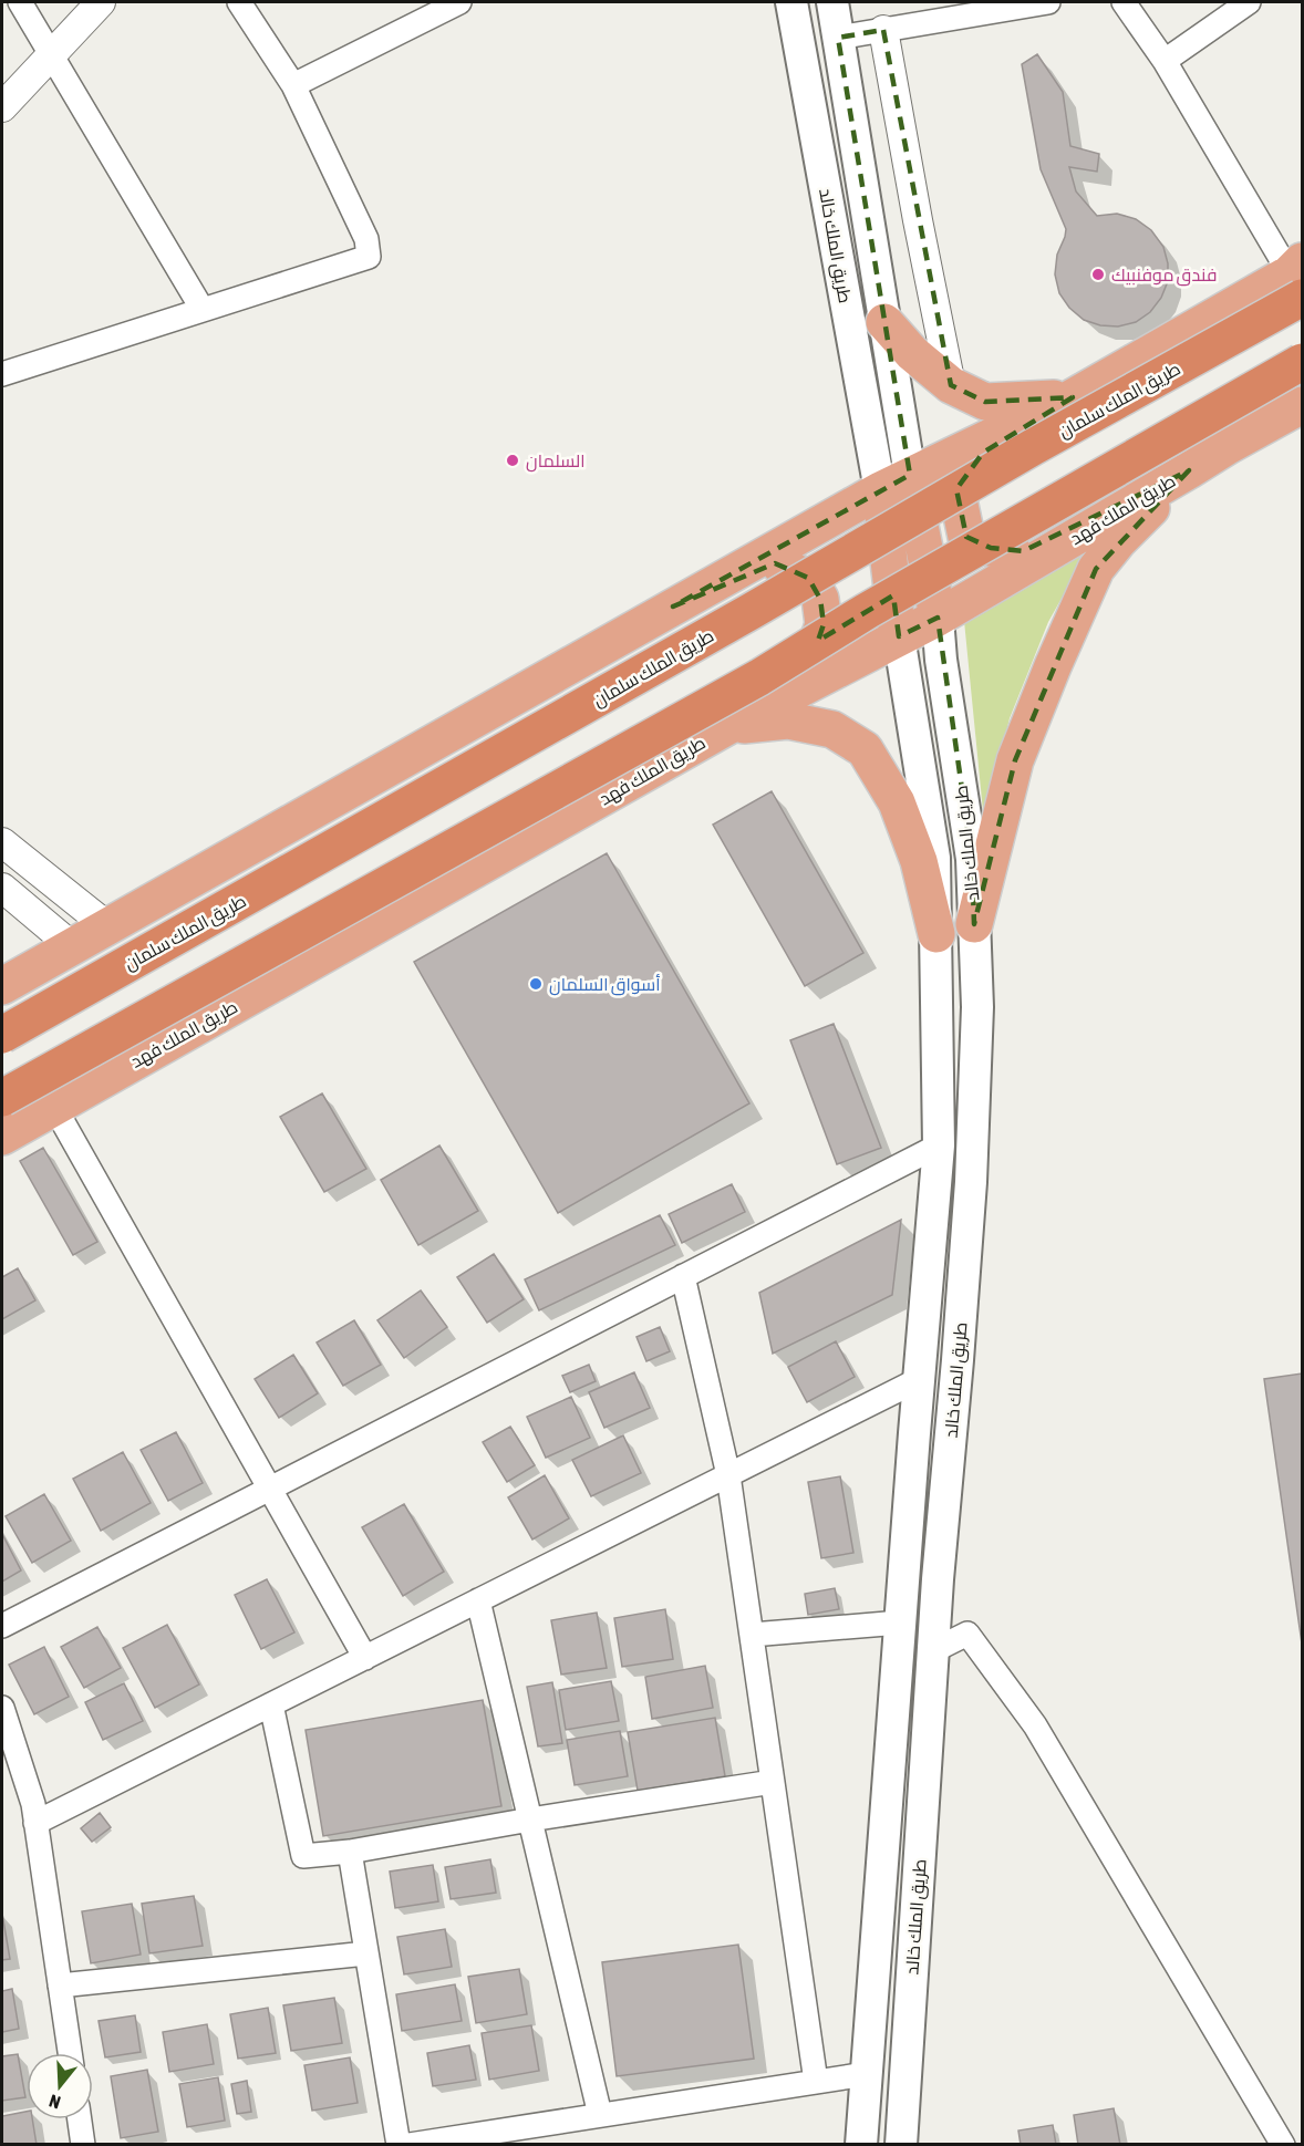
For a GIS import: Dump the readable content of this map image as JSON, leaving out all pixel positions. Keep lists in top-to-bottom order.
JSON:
{
  "streets": {
    "highway": ["طريق الملك سلمان"],
    "main road": ["طريق الملك خالد", "طريق الملك فهد"]
  },
  "crossings": [
    ["طريق الملك خالد", "طريق الملك فهد"]
  ],
  "places": ["فندق موفنبيك", "السلمان", "أسواق السلمان"],
  "north": "bottom"
}
